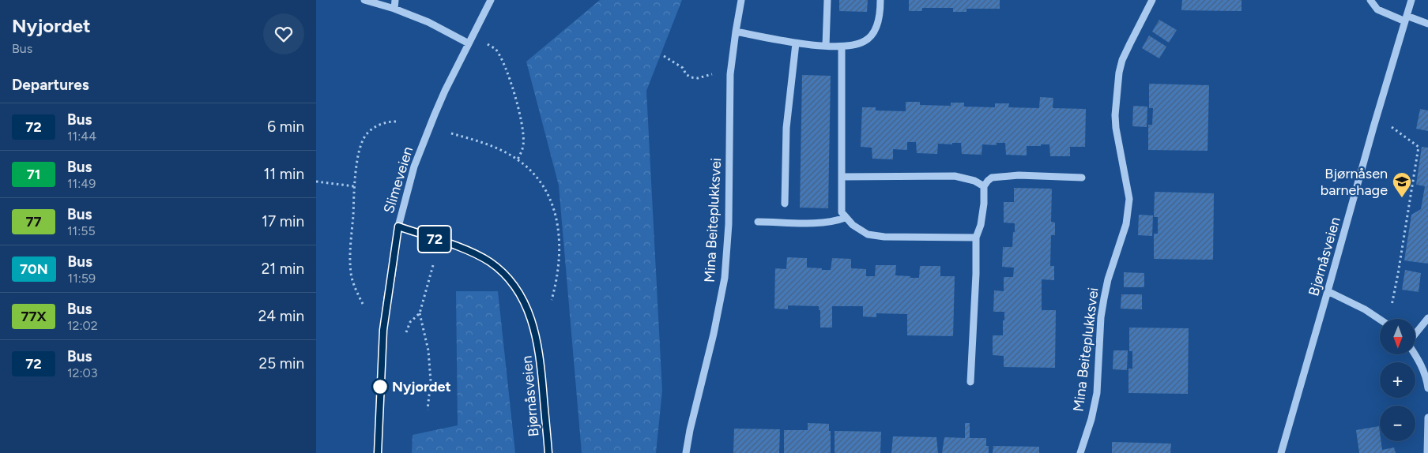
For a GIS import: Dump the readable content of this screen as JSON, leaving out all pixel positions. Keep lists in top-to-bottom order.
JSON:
{
  "streets": {
    "street": ["Slimeveien", "Mina Beiteplukksvei", "Bjørnåsveien"]
  },
  "crossings": [
    ["Slimeveien", "Bjørnåsveien"]
  ],
  "places": {
    "school or university": ["Bjørnåsen barnehage"],
    "other": ["Nyjordet"]
  },
  "lines": ["bus line 72"],
  "north": "bottom",
  "page": {
    "heading": [
      ["Nyjordet", "Bus"],
      "Departures"
    ],
    "on_map": "72",
    "list": [
      {
        "mark": "72",
        "name": "Bus",
        "note": "11:44",
        "value": "6 min"
      },
      {
        "mark": "71",
        "name": "Bus",
        "note": "11:49",
        "value": "11 min"
      },
      {
        "mark": "77",
        "name": "Bus",
        "note": "11:55",
        "value": "17 min"
      },
      {
        "mark": "70N",
        "name": "Bus",
        "note": "11:59",
        "value": "21 min"
      },
      {
        "mark": "77X",
        "name": "Bus",
        "note": "12:02",
        "value": "24 min"
      },
      {
        "mark": "72",
        "name": "Bus",
        "note": "12:03",
        "value": "25 min"
      }
    ],
    "map_buttons": ["+", "−"]
  }
}
